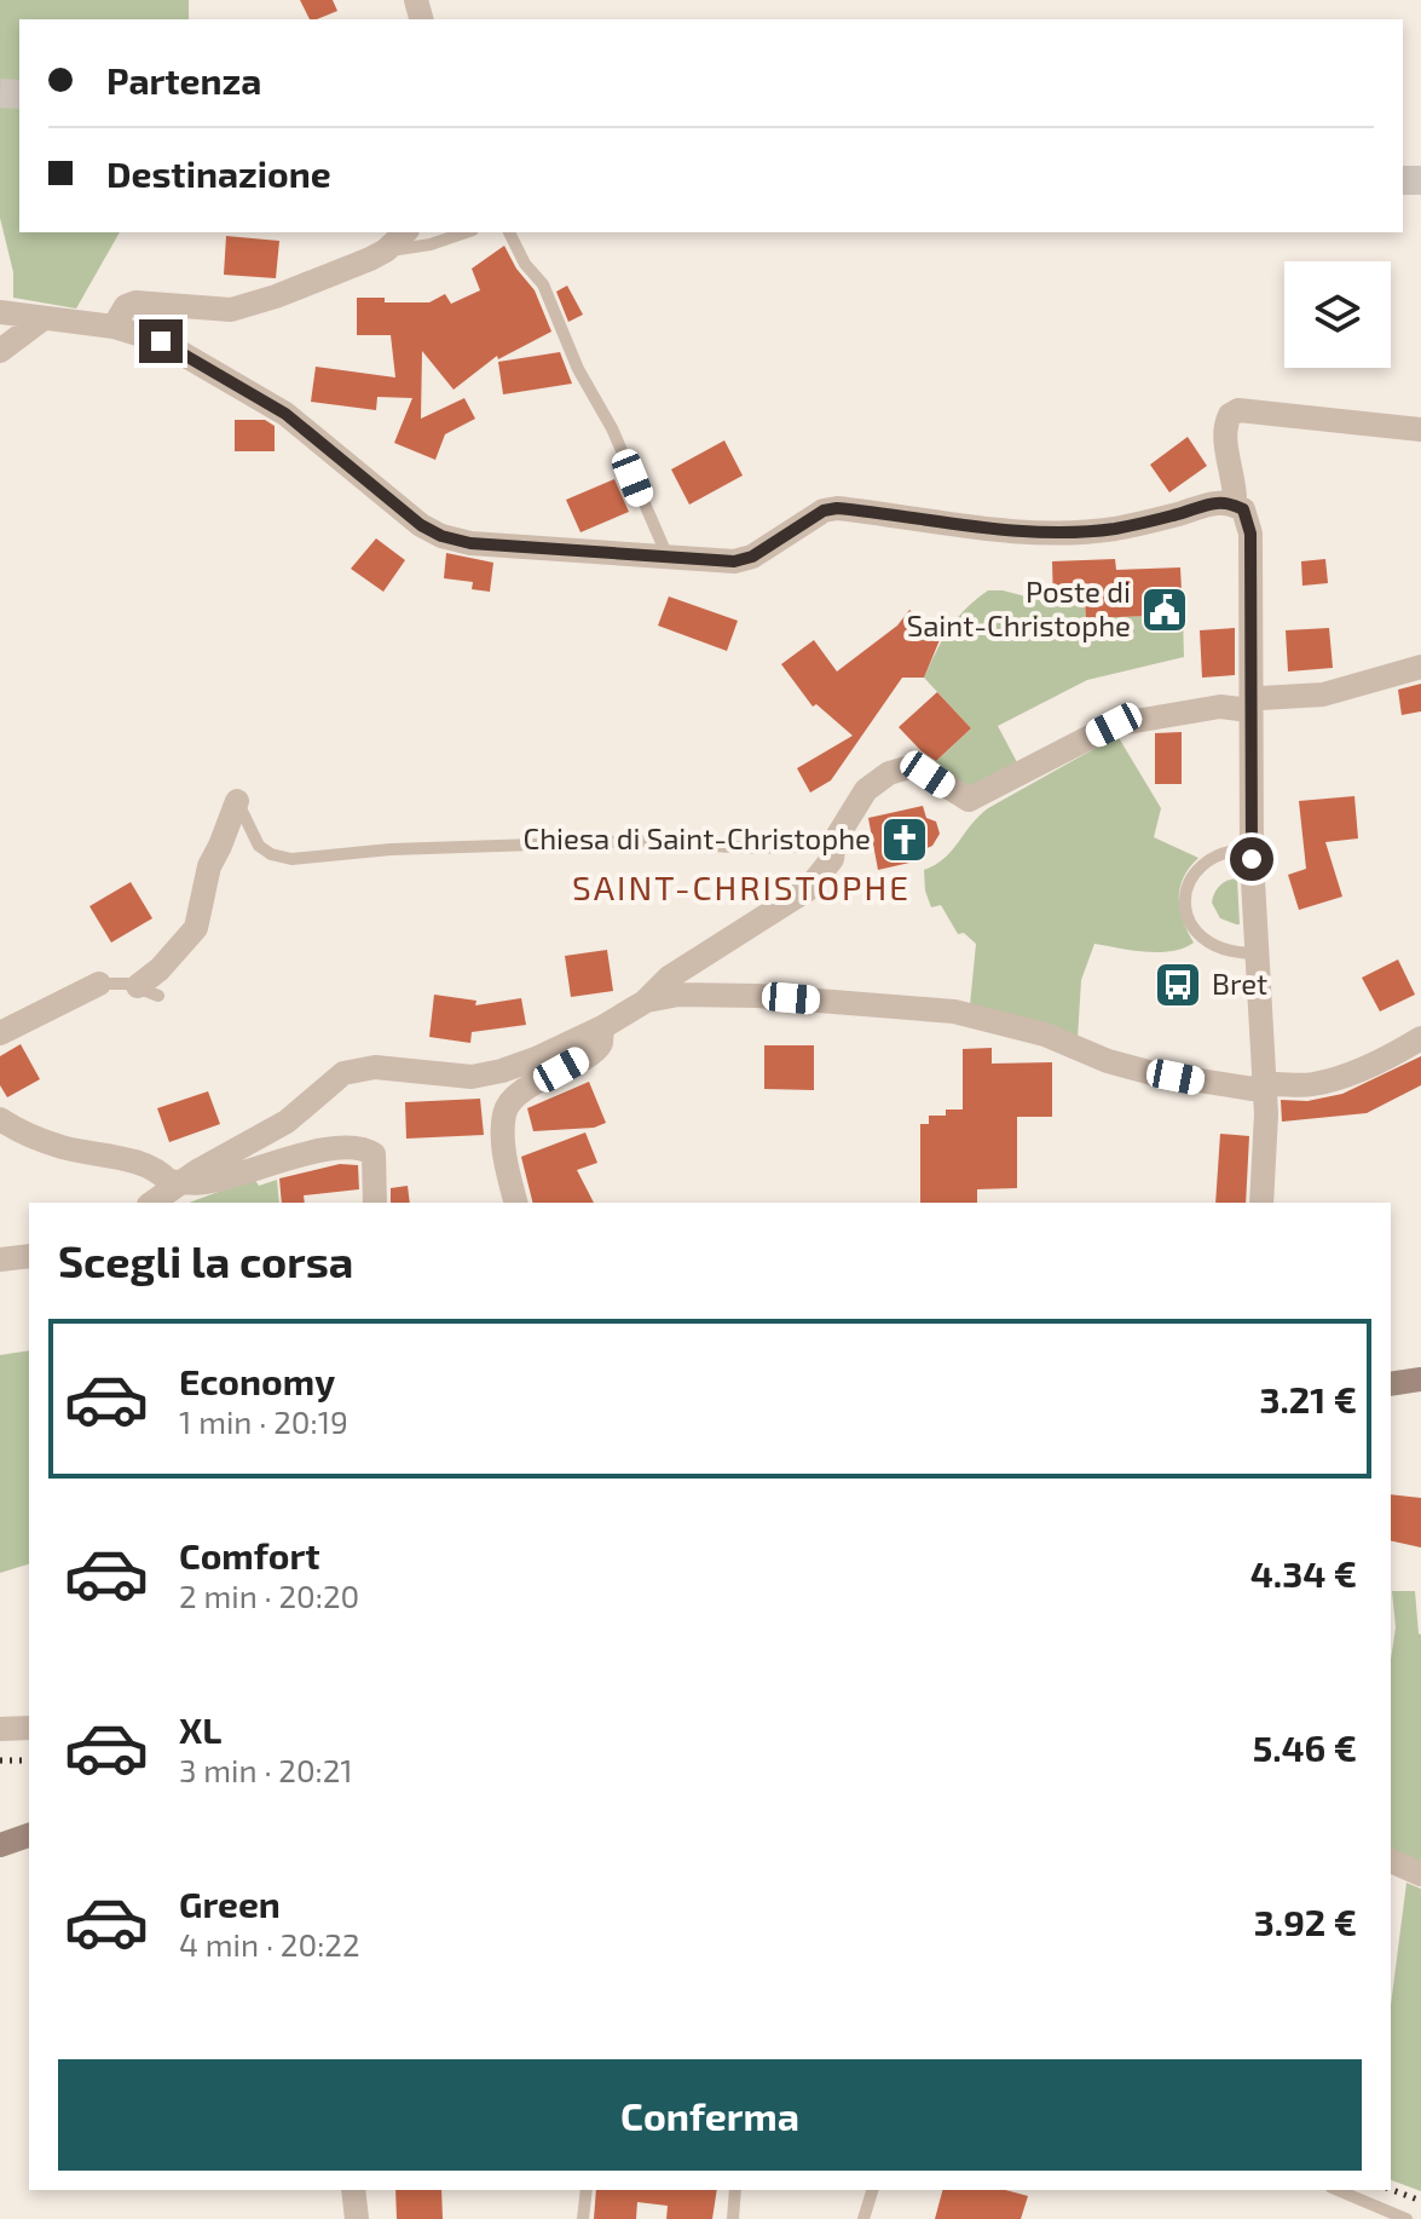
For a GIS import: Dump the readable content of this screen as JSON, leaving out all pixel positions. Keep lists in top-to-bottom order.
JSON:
{
  "districts": ["SAINT-CHRISTOPHE"],
  "places": {
    "public building": ["Poste di Saint-Christophe"],
    "church": ["Chiesa di Saint-Christophe"],
    "bus stop": ["Bret"]
  },
  "page": {
    "banner": ["Partenza", "Destinazione"],
    "heading": "Scegli la corsa",
    "list": [
      {
        "name": "Economy",
        "note": "1 min · 20:19",
        "value": "3.21 €"
      },
      {
        "name": "Comfort",
        "note": "2 min · 20:20",
        "value": "4.34 €"
      },
      {
        "name": "XL",
        "note": "3 min · 20:21",
        "value": "5.46 €"
      },
      {
        "name": "Green",
        "note": "4 min · 20:22",
        "value": "3.92 €"
      }
    ],
    "buttons": "Conferma"
  }
}
